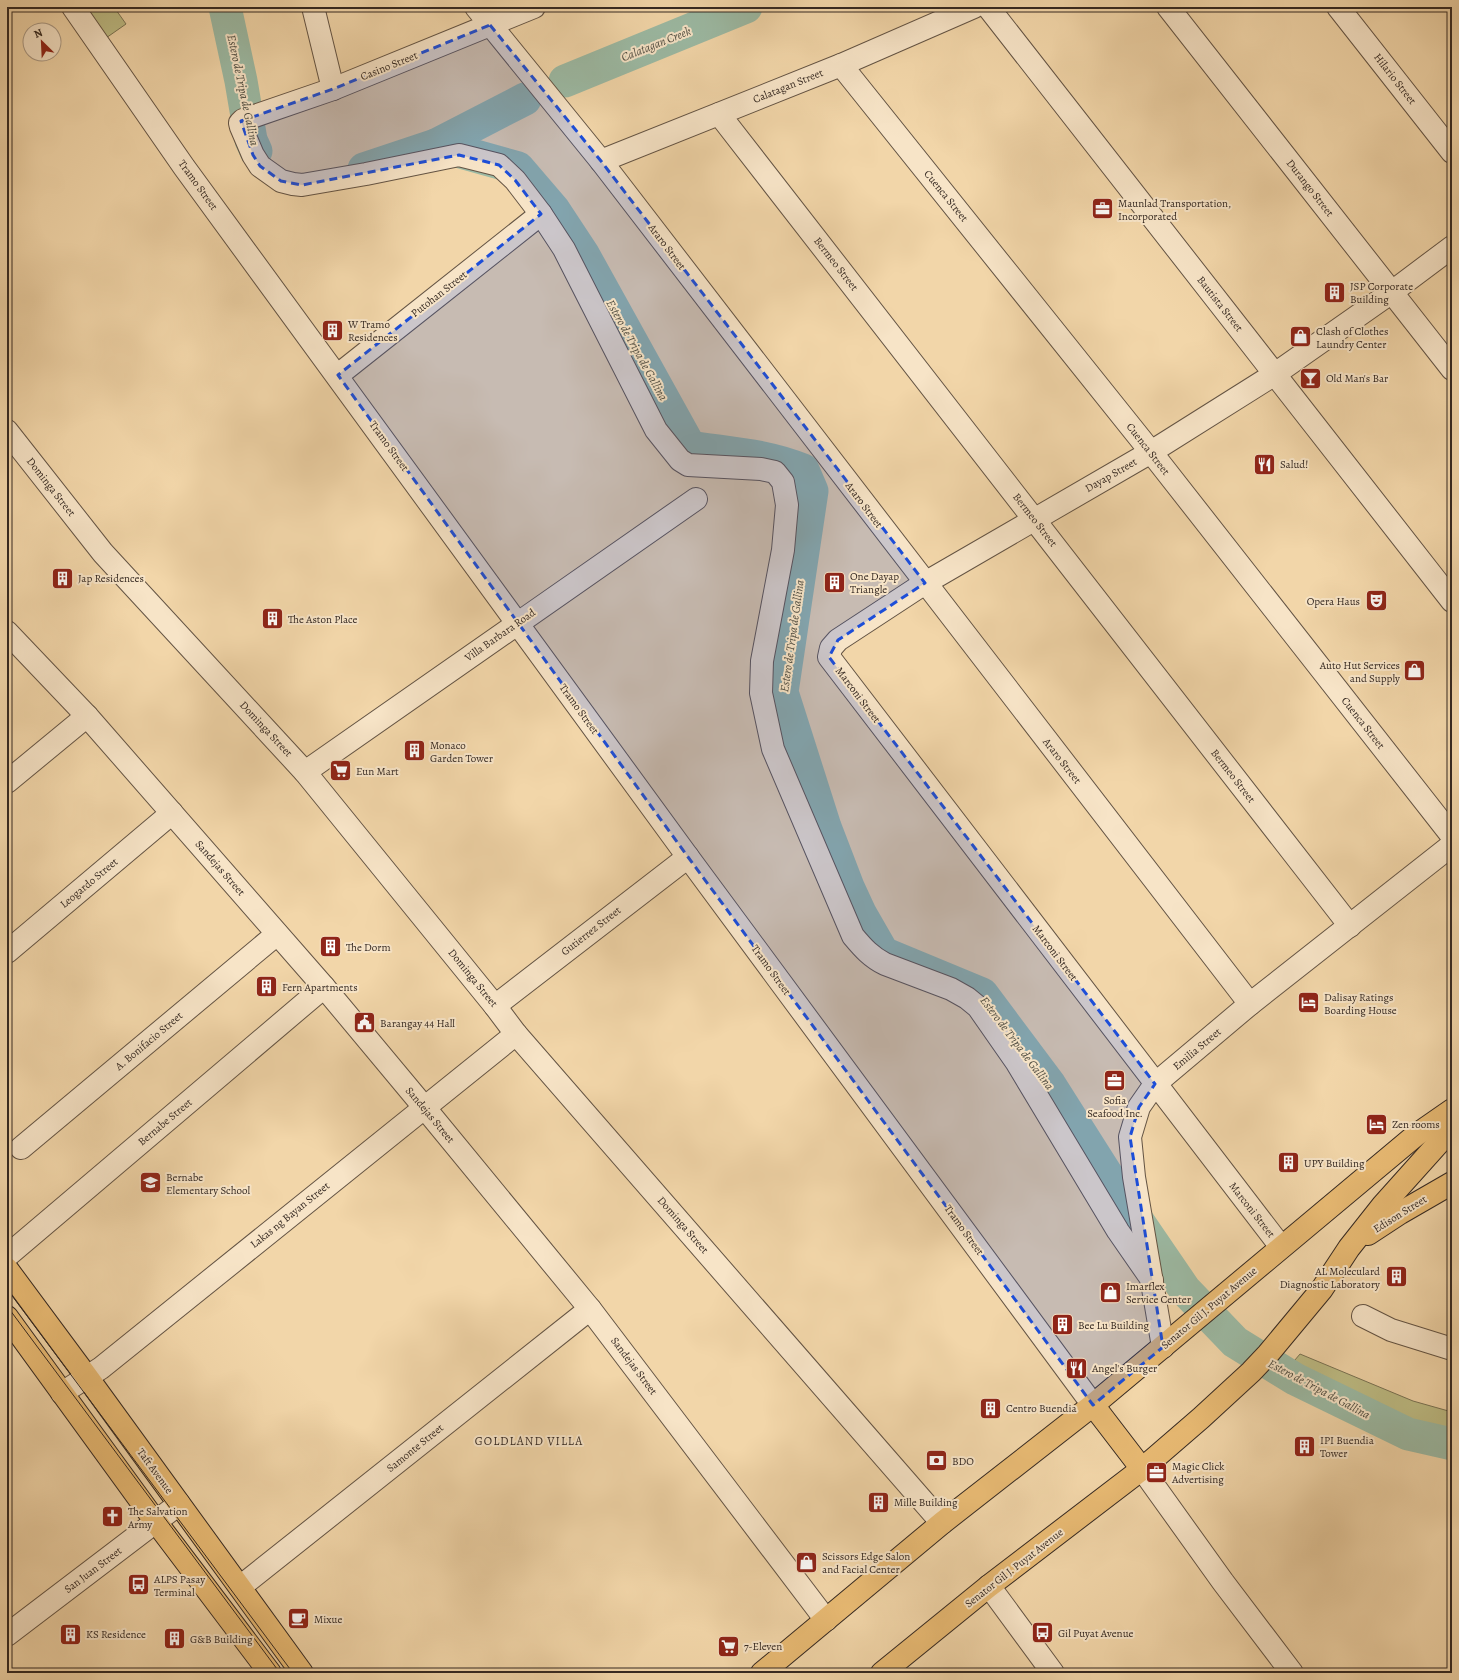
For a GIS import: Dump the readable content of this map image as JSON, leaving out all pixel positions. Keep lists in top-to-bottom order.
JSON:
{
  "streets": {
    "main road": ["Edison Street", "Senator Gil J. Puyat Avenue", "Taft Avenue"],
    "street": [
      "Casino Street",
      "Hilario Street",
      "Calatagan Street",
      "Tramo Street",
      "Durango Street",
      "Cuenca Street",
      "Araro Street",
      "Bermeo Street",
      "Putohan Street",
      "Bautista Street",
      "Dayap Street",
      "Dominga Street",
      "Villa Barbara Road",
      "Marconi Street",
      "Sandejas Street",
      "Leogardo Street",
      "Gutierrez Street",
      "A. Bonifacio Street",
      "Emilia Street",
      "Bernabe Street",
      "Lakas ng Bayan Street",
      "Samonte Street",
      "San Juan Street"
    ]
  },
  "crossings": [
    ["Casino Street", "Araro Street"],
    ["Casino Street", "Putohan Street"],
    ["Calatagan Street", "Cuenca Street"],
    ["Calatagan Street", "Araro Street"],
    ["Calatagan Street", "Bermeo Street"],
    ["Tramo Street", "Putohan Street"],
    ["Tramo Street", "Villa Barbara Road"],
    ["Tramo Street", "Gutierrez Street"],
    ["Tramo Street", "Senator Gil J. Puyat Avenue"],
    ["Durango Street", "Dayap Street"],
    ["Cuenca Street", "Dayap Street"],
    ["Araro Street", "Dayap Street"],
    ["Araro Street", "Emilia Street"],
    ["Bermeo Street", "Dayap Street"],
    ["Bermeo Street", "Emilia Street"],
    ["Bautista Street", "Dayap Street"],
    ["Dayap Street", "Marconi Street"],
    ["Dominga Street", "Villa Barbara Road"],
    ["Dominga Street", "Gutierrez Street"],
    ["Dominga Street", "Lakas ng Bayan Street"],
    ["Dominga Street", "Senator Gil J. Puyat Avenue"],
    ["Marconi Street", "Emilia Street"],
    ["Marconi Street", "Senator Gil J. Puyat Avenue"],
    ["Sandejas Street", "Leogardo Street"],
    ["Sandejas Street", "A. Bonifacio Street"],
    ["Sandejas Street", "Bernabe Street"],
    ["Sandejas Street", "Lakas ng Bayan Street"],
    ["Sandejas Street", "Senator Gil J. Puyat Avenue"],
    ["Sandejas Street", "Samonte Street"],
    ["Emilia Street", "Senator Gil J. Puyat Avenue"],
    ["Edison Street", "Senator Gil J. Puyat Avenue"],
    ["Lakas ng Bayan Street", "Taft Avenue"],
    ["Samonte Street", "Taft Avenue"],
    ["Taft Avenue", "San Juan Street"]
  ],
  "districts": ["GOLDLAND VILLA"],
  "water": ["Calatagan Creek", "Estero de Tripa de Gallina"],
  "places": {
    "office": ["Maunlad Transportation, Incorporated", "Sofia Seafood Inc.", "Magic Click Advertising"],
    "building": [
      "JSP Corporate Building",
      "W Tramo Residences",
      "Jap Residences",
      "One Dayap Triangle",
      "The Aston Place",
      "Monaco Garden Tower",
      "The Dorm",
      "Fern Apartments",
      "UPY Building",
      "AL Moleculard Diagnostic Laboratory",
      "Bee Lu Building",
      "Centro Buendia",
      "IPI Buendia Tower",
      "Mille Building",
      "KS Residence",
      "G&B Building"
    ],
    "shop": [
      "Clash of Clothes Laundry Center",
      "Auto Hut Services and Supply",
      "Imarflex Service Center",
      "Scissors Edge Salon and Facial Center"
    ],
    "bar": ["Old Man's Bar"],
    "restaurant": ["Salud!", "Angel's Burger"],
    "theatre": ["Opera Haus"],
    "supermarket": ["Eun Mart", "7-Eleven"],
    "hotel": ["Dalisay Ratings Boarding House", "Zen rooms"],
    "public building": ["Barangay 44 Hall"],
    "school or university": ["Bernabe Elementary School"],
    "bank": ["BDO"],
    "church": ["The Salvation Army"],
    "bus stop": ["ALPS Pasay Terminal", "Gil Puyat Avenue"],
    "cafe": ["Mixue"]
  },
  "north": "top left"
}
